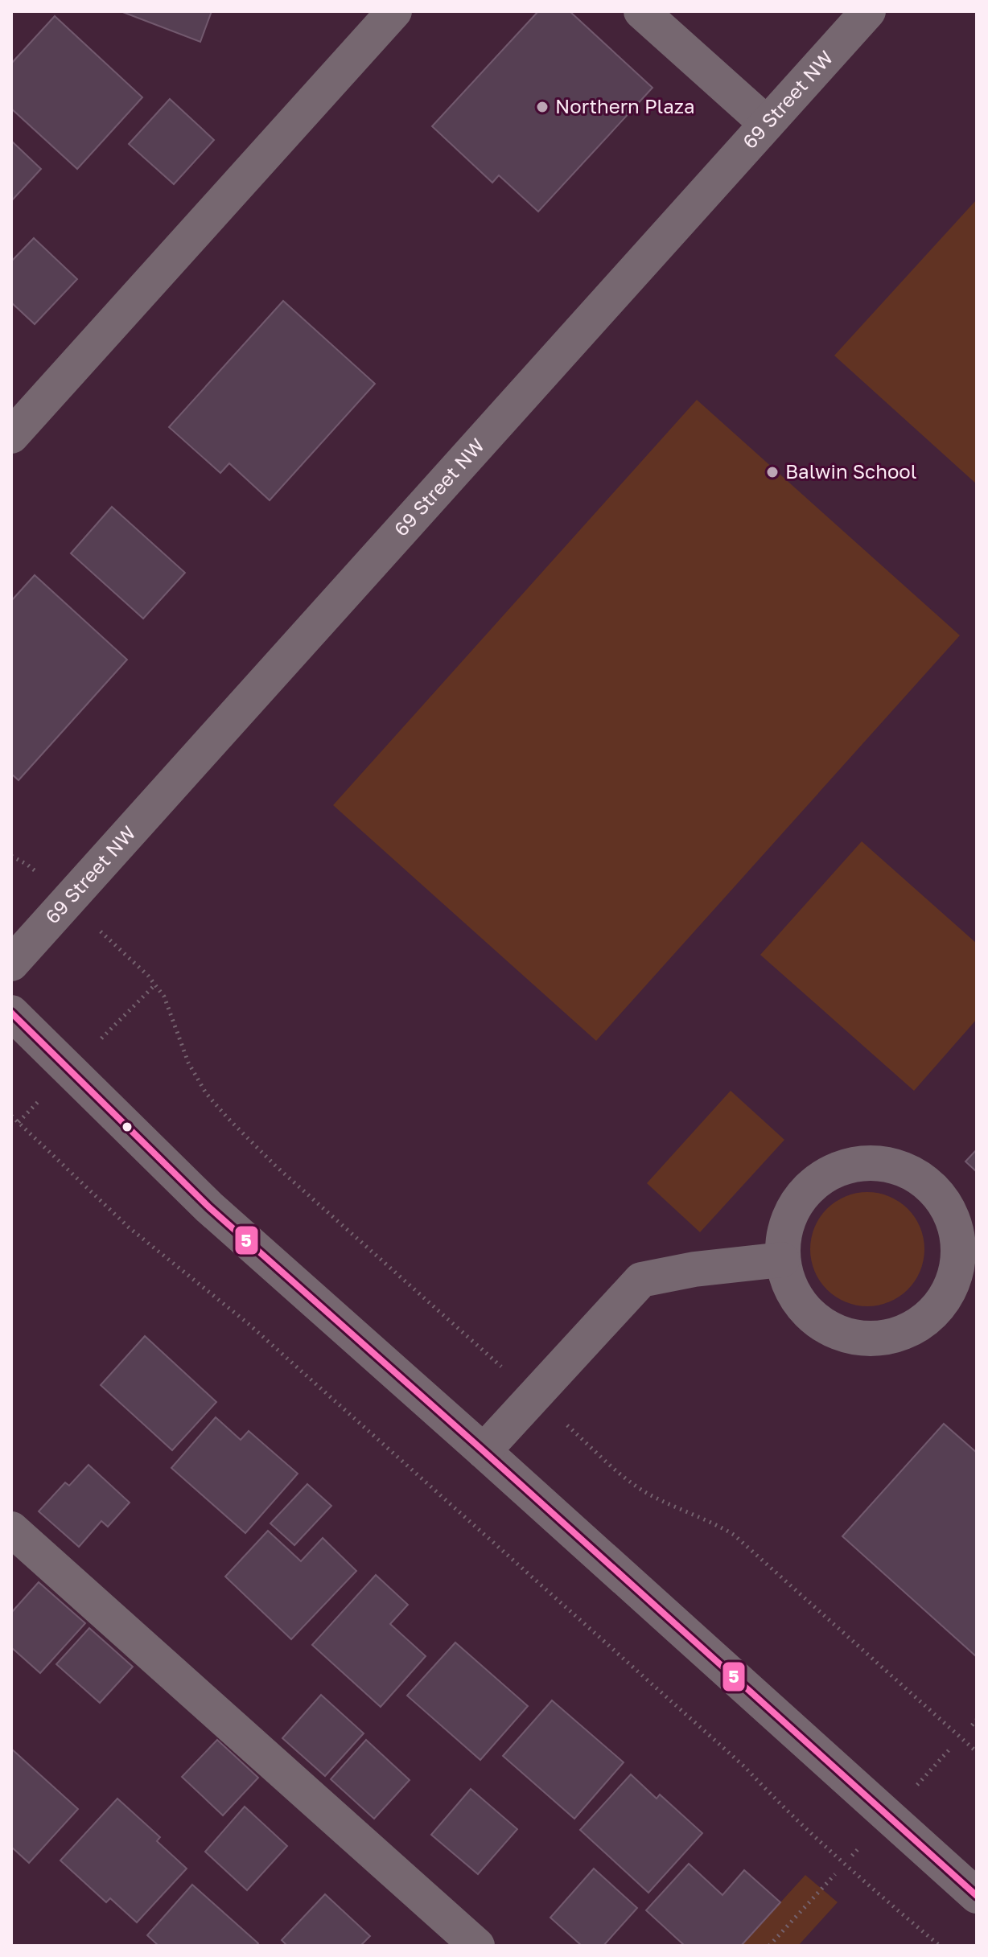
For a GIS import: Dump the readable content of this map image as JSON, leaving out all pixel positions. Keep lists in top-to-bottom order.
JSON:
{
  "streets": {
    "street": ["69 Street NW"]
  },
  "places": ["Northern Plaza", "Balwin School"],
  "lines": ["transit line 5"]
}
